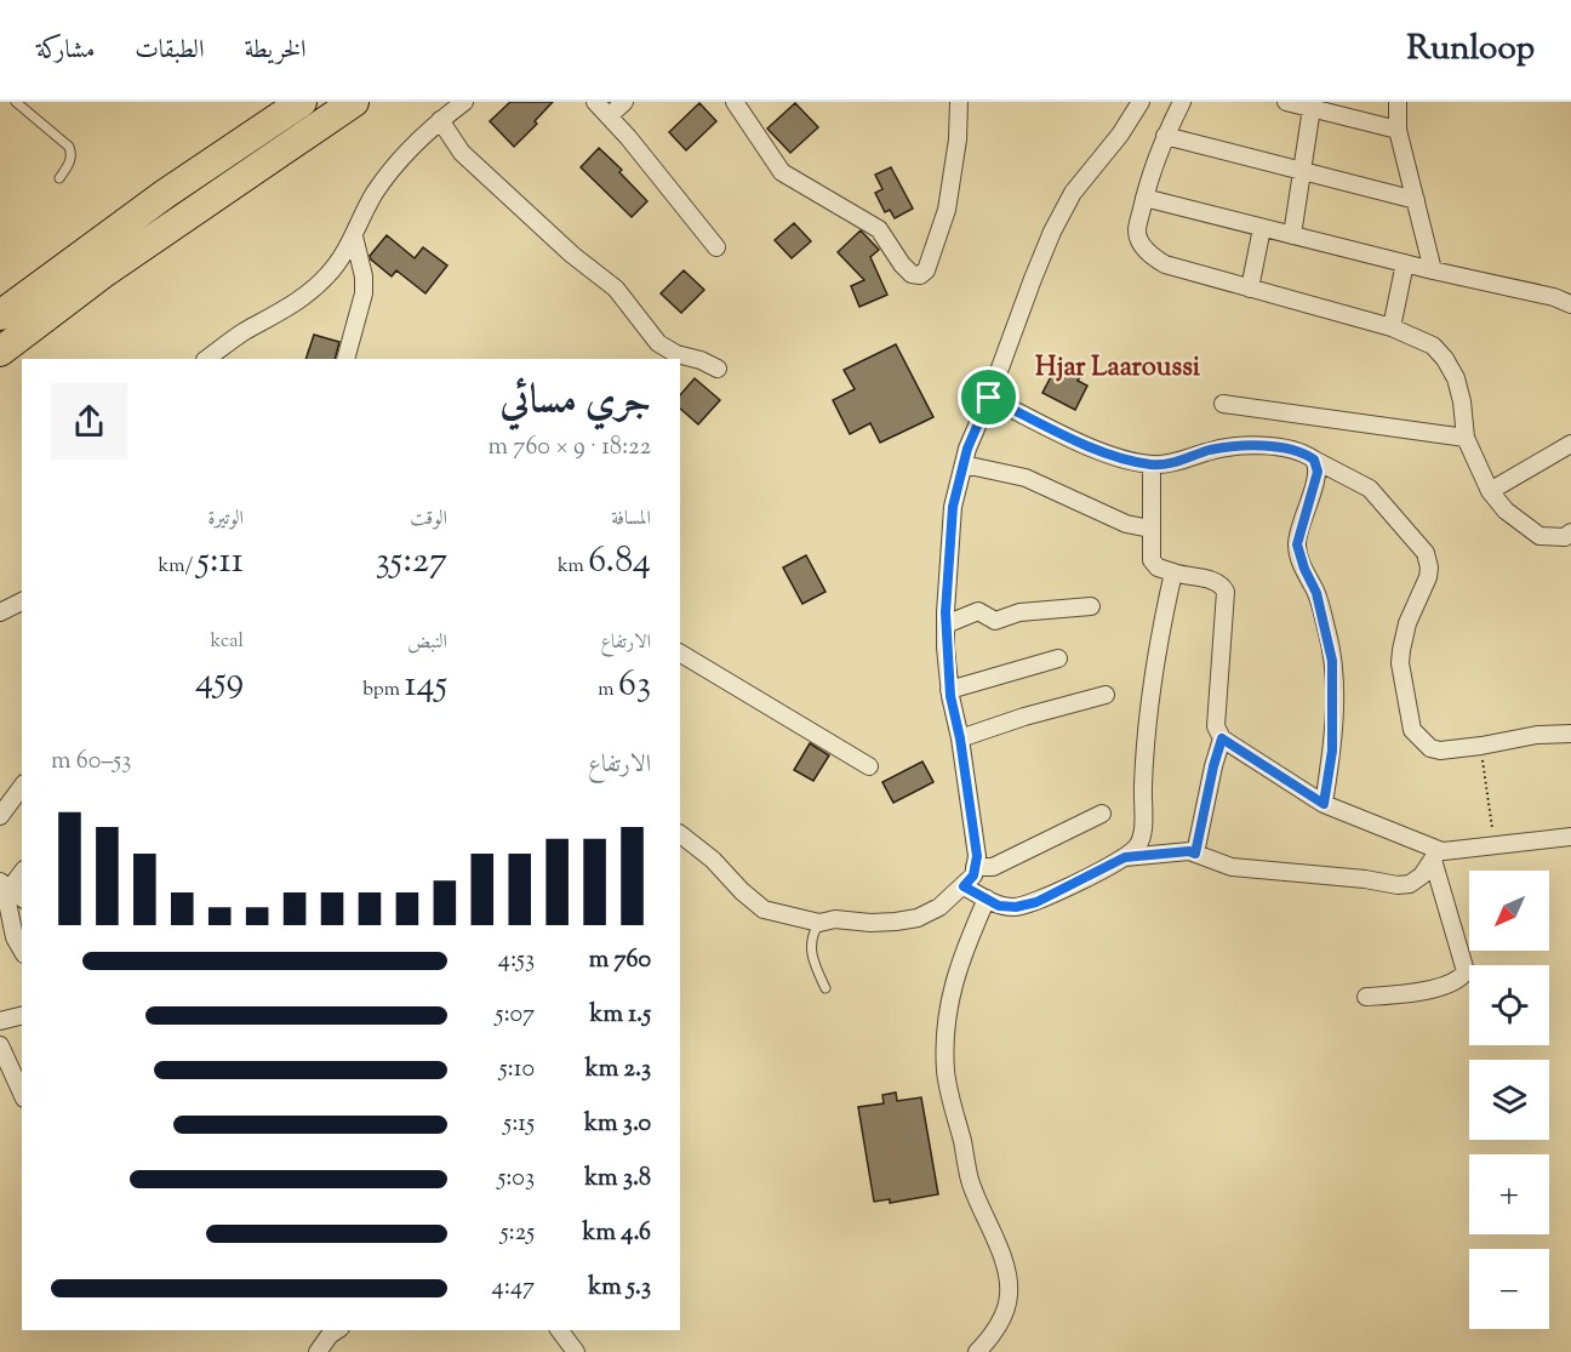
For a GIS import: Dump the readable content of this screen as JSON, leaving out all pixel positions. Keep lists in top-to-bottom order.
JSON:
{
  "districts": ["Hjar Laaroussi"],
  "north": "bottom left",
  "page": {
    "header": "Runloop",
    "nav": ["الخريطة", "الطبقات", "مشاركة"],
    "heading": ["جري مسائي", "18:22 · 9 × 760 m"],
    "stats": [
      ["المسافة", "6.84 km"],
      ["الوقت", "35:27"],
      ["الوتيرة", "5:11 /km"],
      ["الارتفاع", "63 m"],
      ["النبض", "145 bpm"],
      ["kcal", "459"]
    ],
    "chart": ["الارتفاع", "53–60 m"],
    "map_buttons": ["+", "−"],
    "list": [
      {
        "name": "760 m",
        "note": "4:53"
      },
      {
        "name": "1.5 km",
        "note": "5:07"
      },
      {
        "name": "2.3 km",
        "note": "5:10"
      },
      {
        "name": "3.0 km",
        "note": "5:15"
      },
      {
        "name": "3.8 km",
        "note": "5:03"
      },
      {
        "name": "4.6 km",
        "note": "5:25"
      },
      {
        "name": "5.3 km",
        "note": "4:47"
      }
    ]
  }
}
